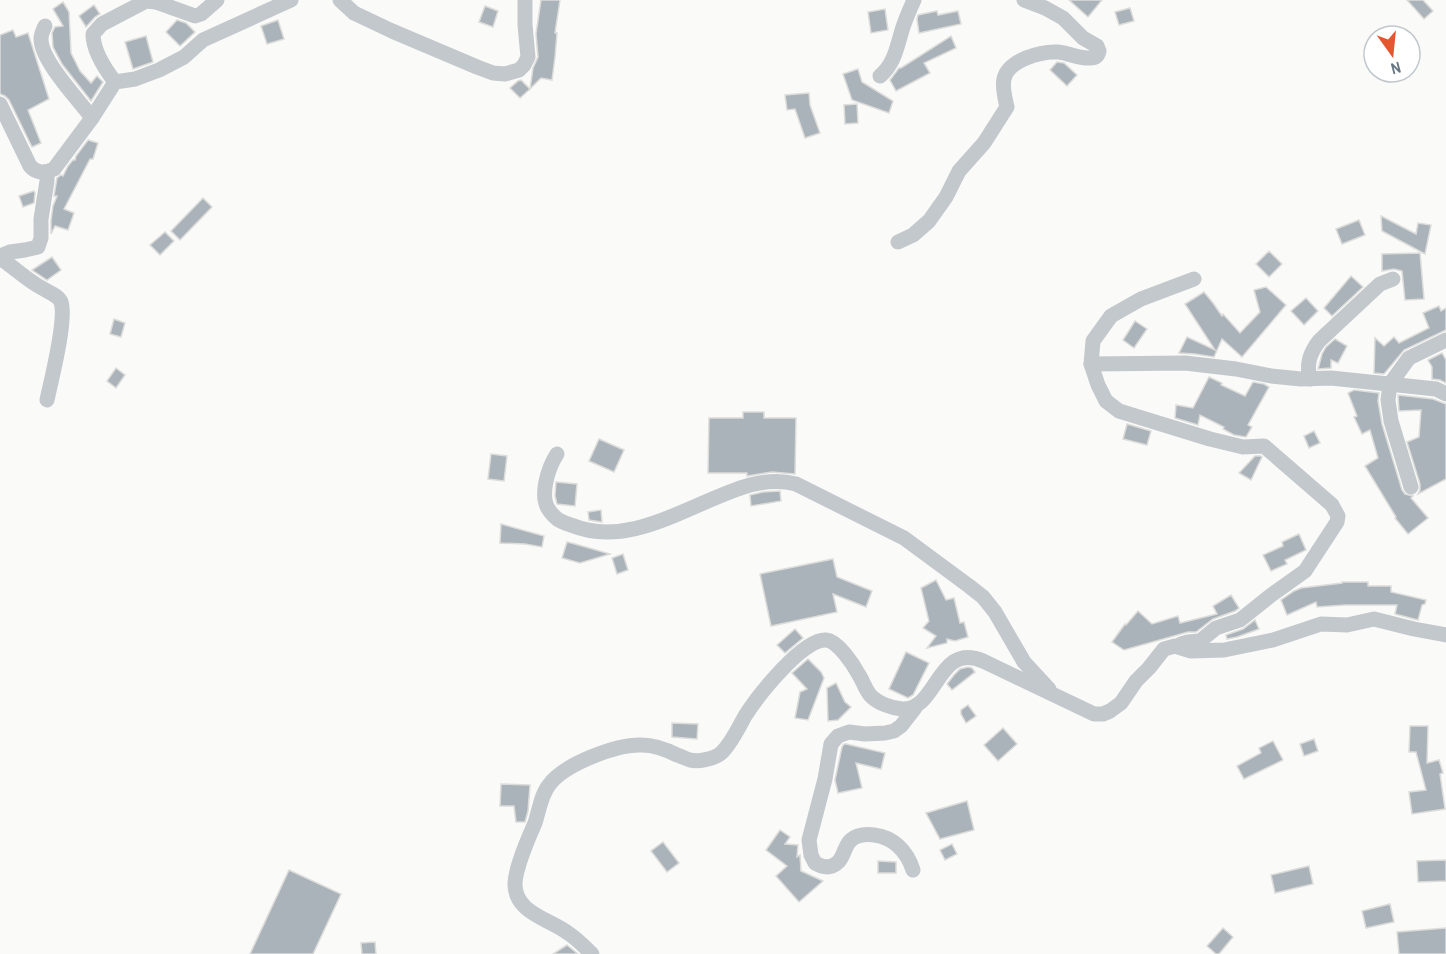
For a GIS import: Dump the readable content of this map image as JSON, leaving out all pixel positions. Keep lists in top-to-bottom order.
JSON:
{
  "north": "bottom"
}
